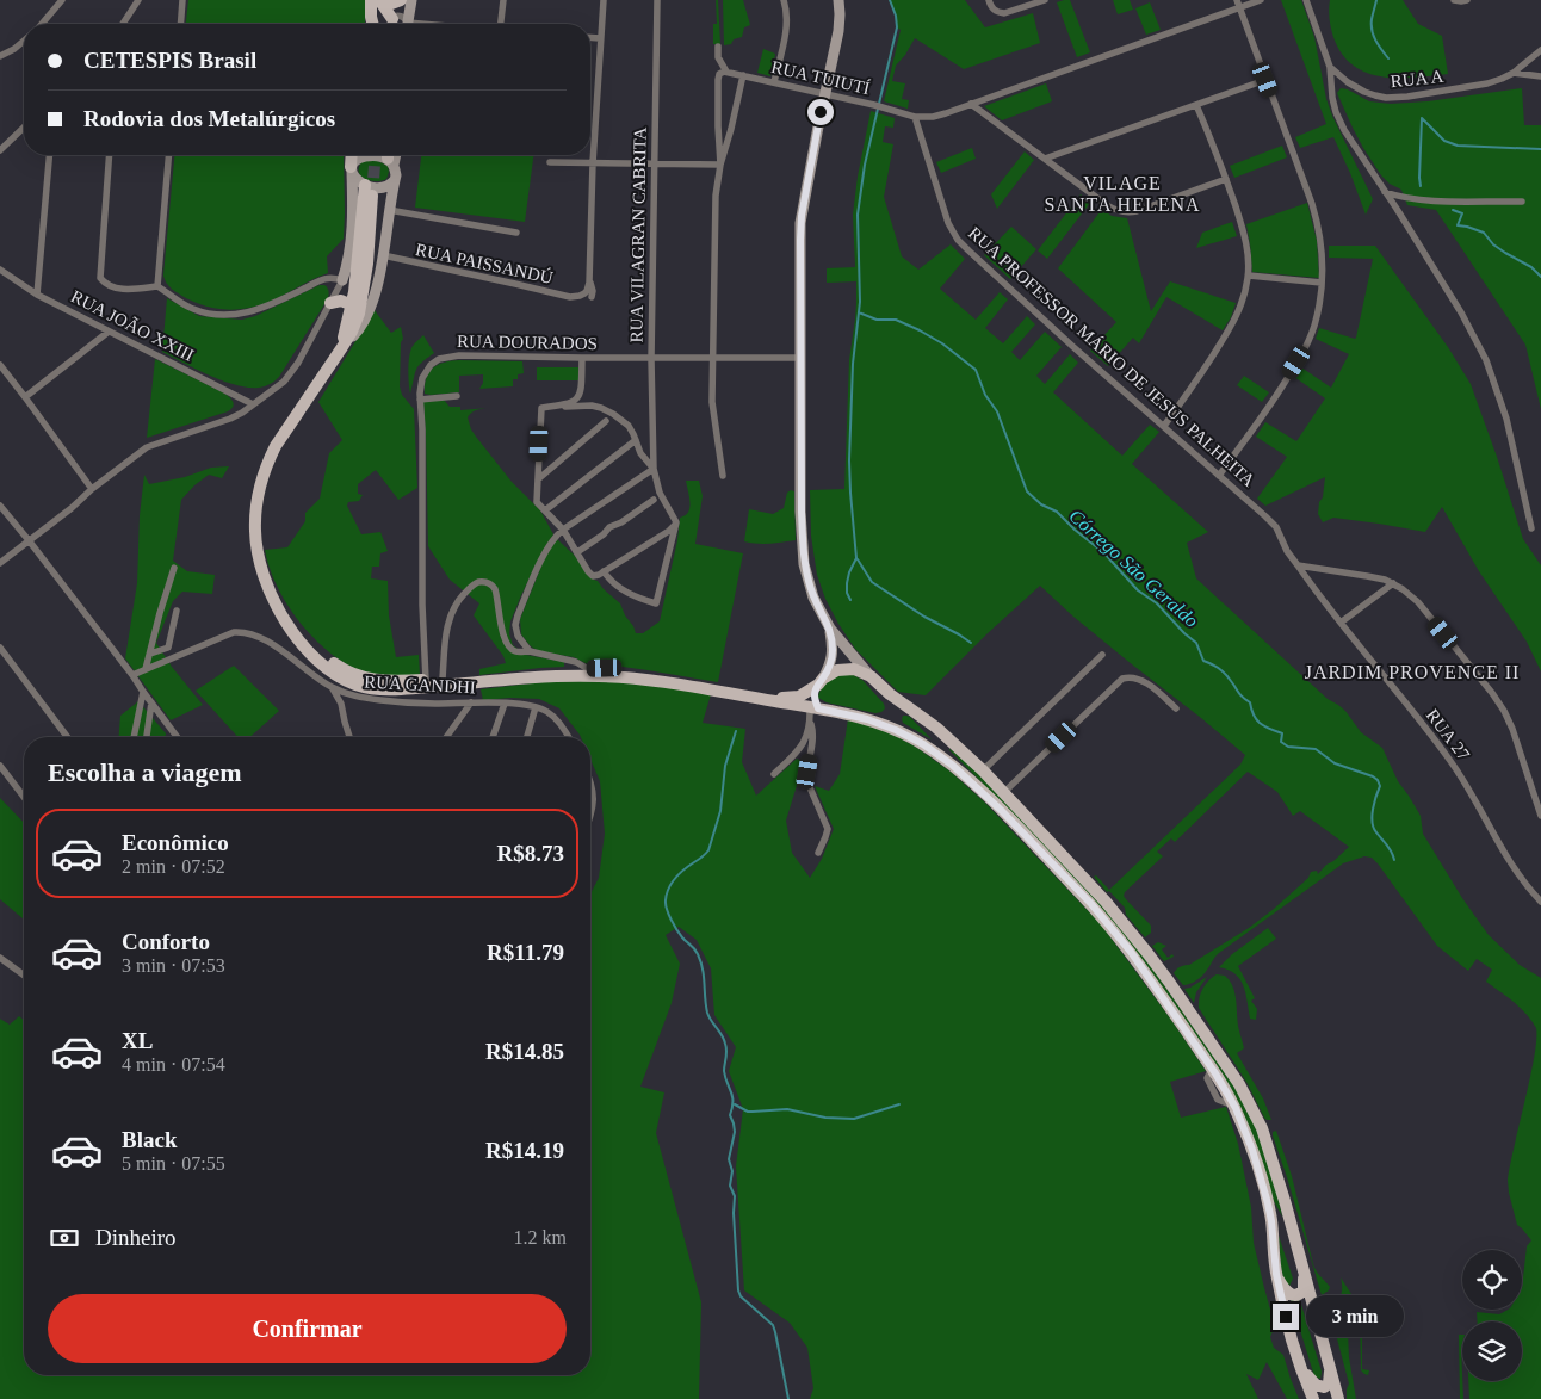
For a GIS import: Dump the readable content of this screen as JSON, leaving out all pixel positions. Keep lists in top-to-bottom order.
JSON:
{
  "streets": {
    "street": [
      "RUA TUIUTÍ",
      "RUA A",
      "RUA VILAGRAN CABRITA",
      "RUA PAISSANDÚ",
      "RUA JOÃO XXIII",
      "RUA DOURADOS",
      "RUA PROFESSOR MÁRIO DE JESUS PALHEITA",
      "RUA GANDHI",
      "RUA 27"
    ]
  },
  "crossings": [
    ["RUA TUIUTÍ", "RUA PROFESSOR MÁRIO DE JESUS PALHEITA"],
    ["RUA VILAGRAN CABRITA", "RUA DOURADOS"],
    ["RUA PROFESSOR MÁRIO DE JESUS PALHEITA", "RUA 27"]
  ],
  "districts": ["VILAGE SANTA HELENA", "JARDIM PROVENCE II"],
  "water": ["Córrego São Geraldo"],
  "page": {
    "banner": ["CETESPIS Brasil", "Rodovia dos Metalúrgicos"],
    "heading": "Escolha a viagem",
    "list": [
      {
        "name": "Econômico",
        "note": "2 min · 07:52",
        "value": "R$8.73"
      },
      {
        "name": "Conforto",
        "note": "3 min · 07:53",
        "value": "R$11.79"
      },
      {
        "name": "XL",
        "note": "4 min · 07:54",
        "value": "R$14.85"
      },
      {
        "name": "Black",
        "note": "5 min · 07:55",
        "value": "R$14.19"
      }
    ],
    "pay": ["Dinheiro", "1.2 km"],
    "buttons": "Confirmar",
    "bubble": "3 min"
  }
}
